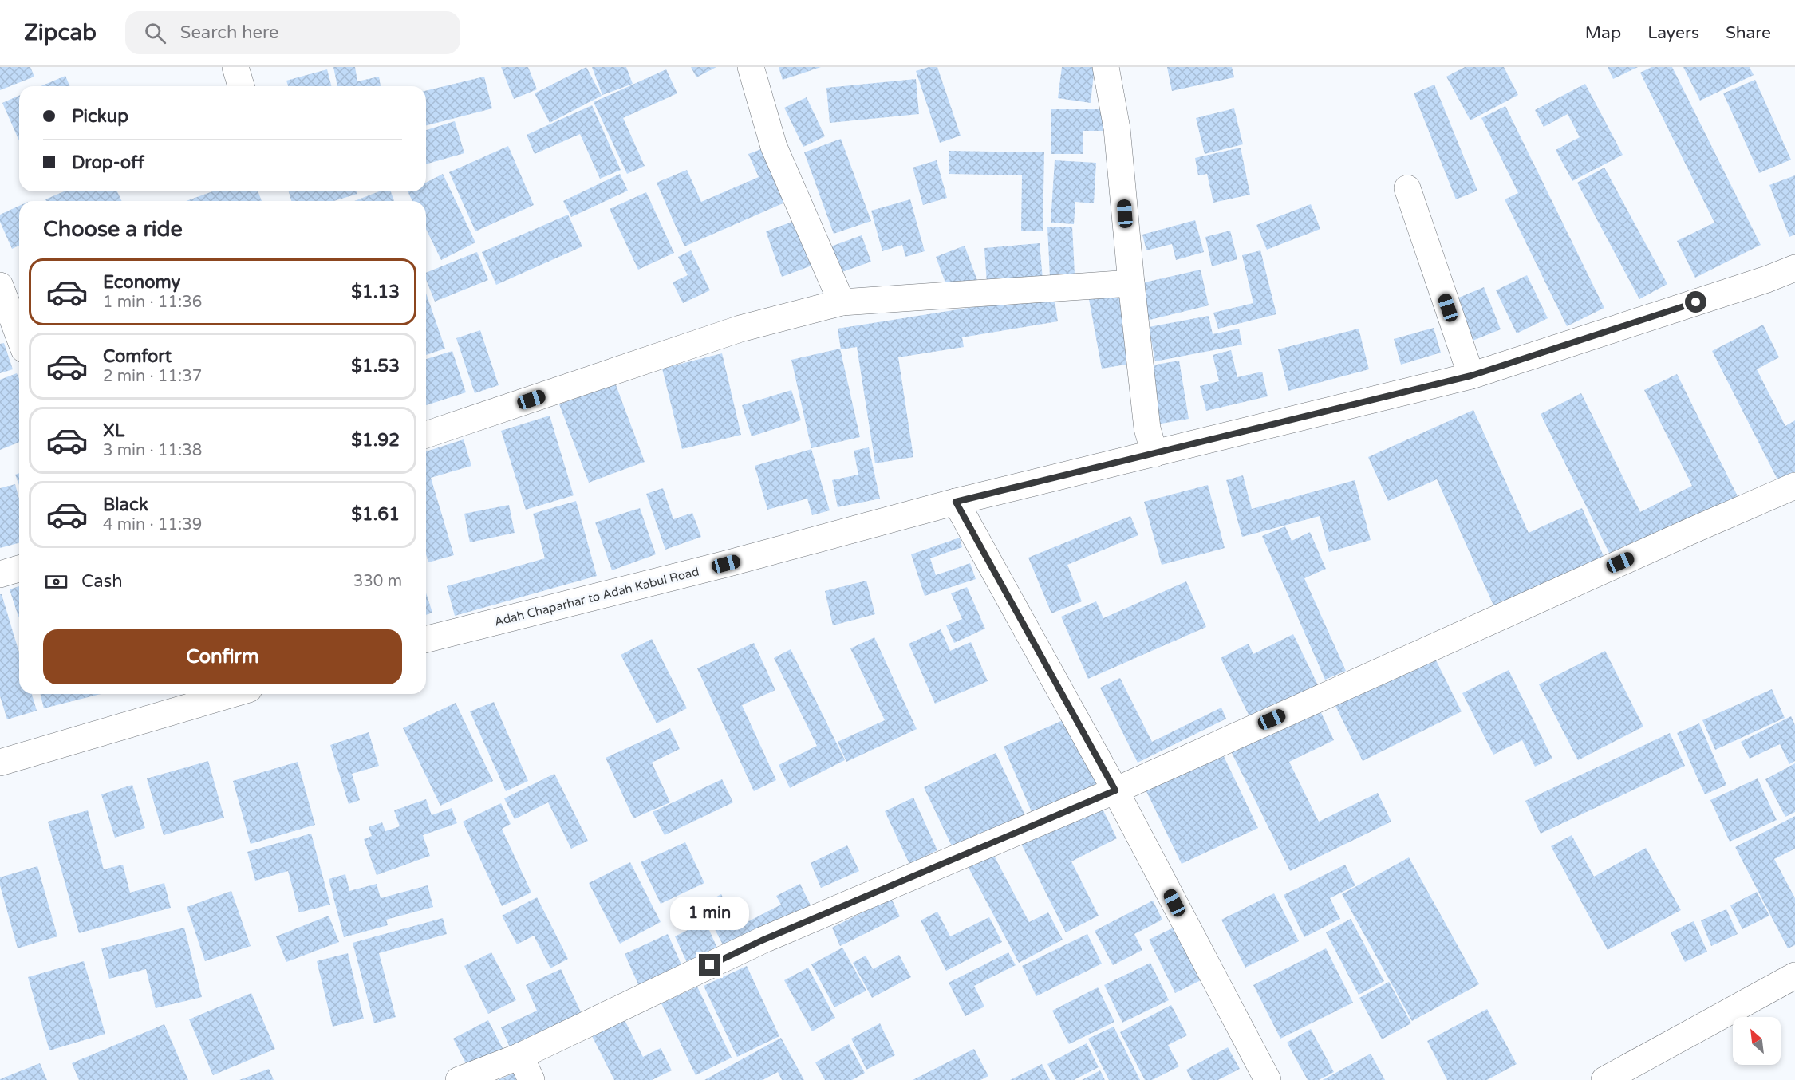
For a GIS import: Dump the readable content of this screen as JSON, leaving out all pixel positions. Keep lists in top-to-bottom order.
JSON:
{
  "streets": {
    "street": ["Adah Chaparhar to Adah Kabul Road"]
  },
  "north": "top left",
  "page": {
    "header": "Zipcab",
    "search": "Search here",
    "nav": ["Map", "Layers", "Share"],
    "banner": ["Pickup", "Drop-off"],
    "heading": "Choose a ride",
    "list": [
      {
        "name": "Economy",
        "note": "1 min · 11:36",
        "value": "$1.13"
      },
      {
        "name": "Comfort",
        "note": "2 min · 11:37",
        "value": "$1.53"
      },
      {
        "name": "XL",
        "note": "3 min · 11:38",
        "value": "$1.92"
      },
      {
        "name": "Black",
        "note": "4 min · 11:39",
        "value": "$1.61"
      }
    ],
    "pay": ["Cash", "330 m"],
    "buttons": "Confirm",
    "bubble": "1 min"
  }
}
